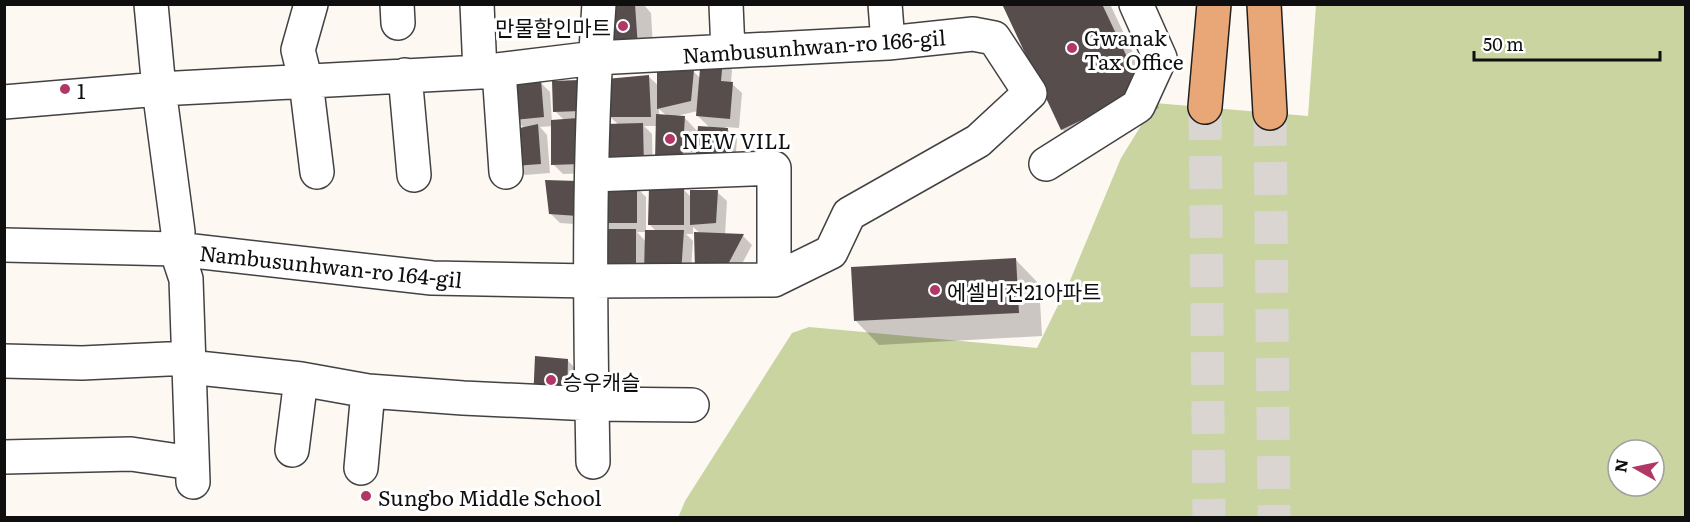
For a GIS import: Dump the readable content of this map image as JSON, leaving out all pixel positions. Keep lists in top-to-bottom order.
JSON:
{
  "streets": {
    "street": ["Nambusunhwan-ro 166-gil", "Nambusunhwan-ro 164-gil"]
  },
  "crossings": [
    ["Nambusunhwan-ro 166-gil", "Nambusunhwan-ro 164-gil"]
  ],
  "places": [
    "만물할인마트",
    "Gwanak Tax Office",
    "1",
    "NEW VILL",
    "에셀비전21아파트",
    "승우캐슬",
    "Sungbo Middle School"
  ],
  "scale_bar": "50 m",
  "north": "left"
}
